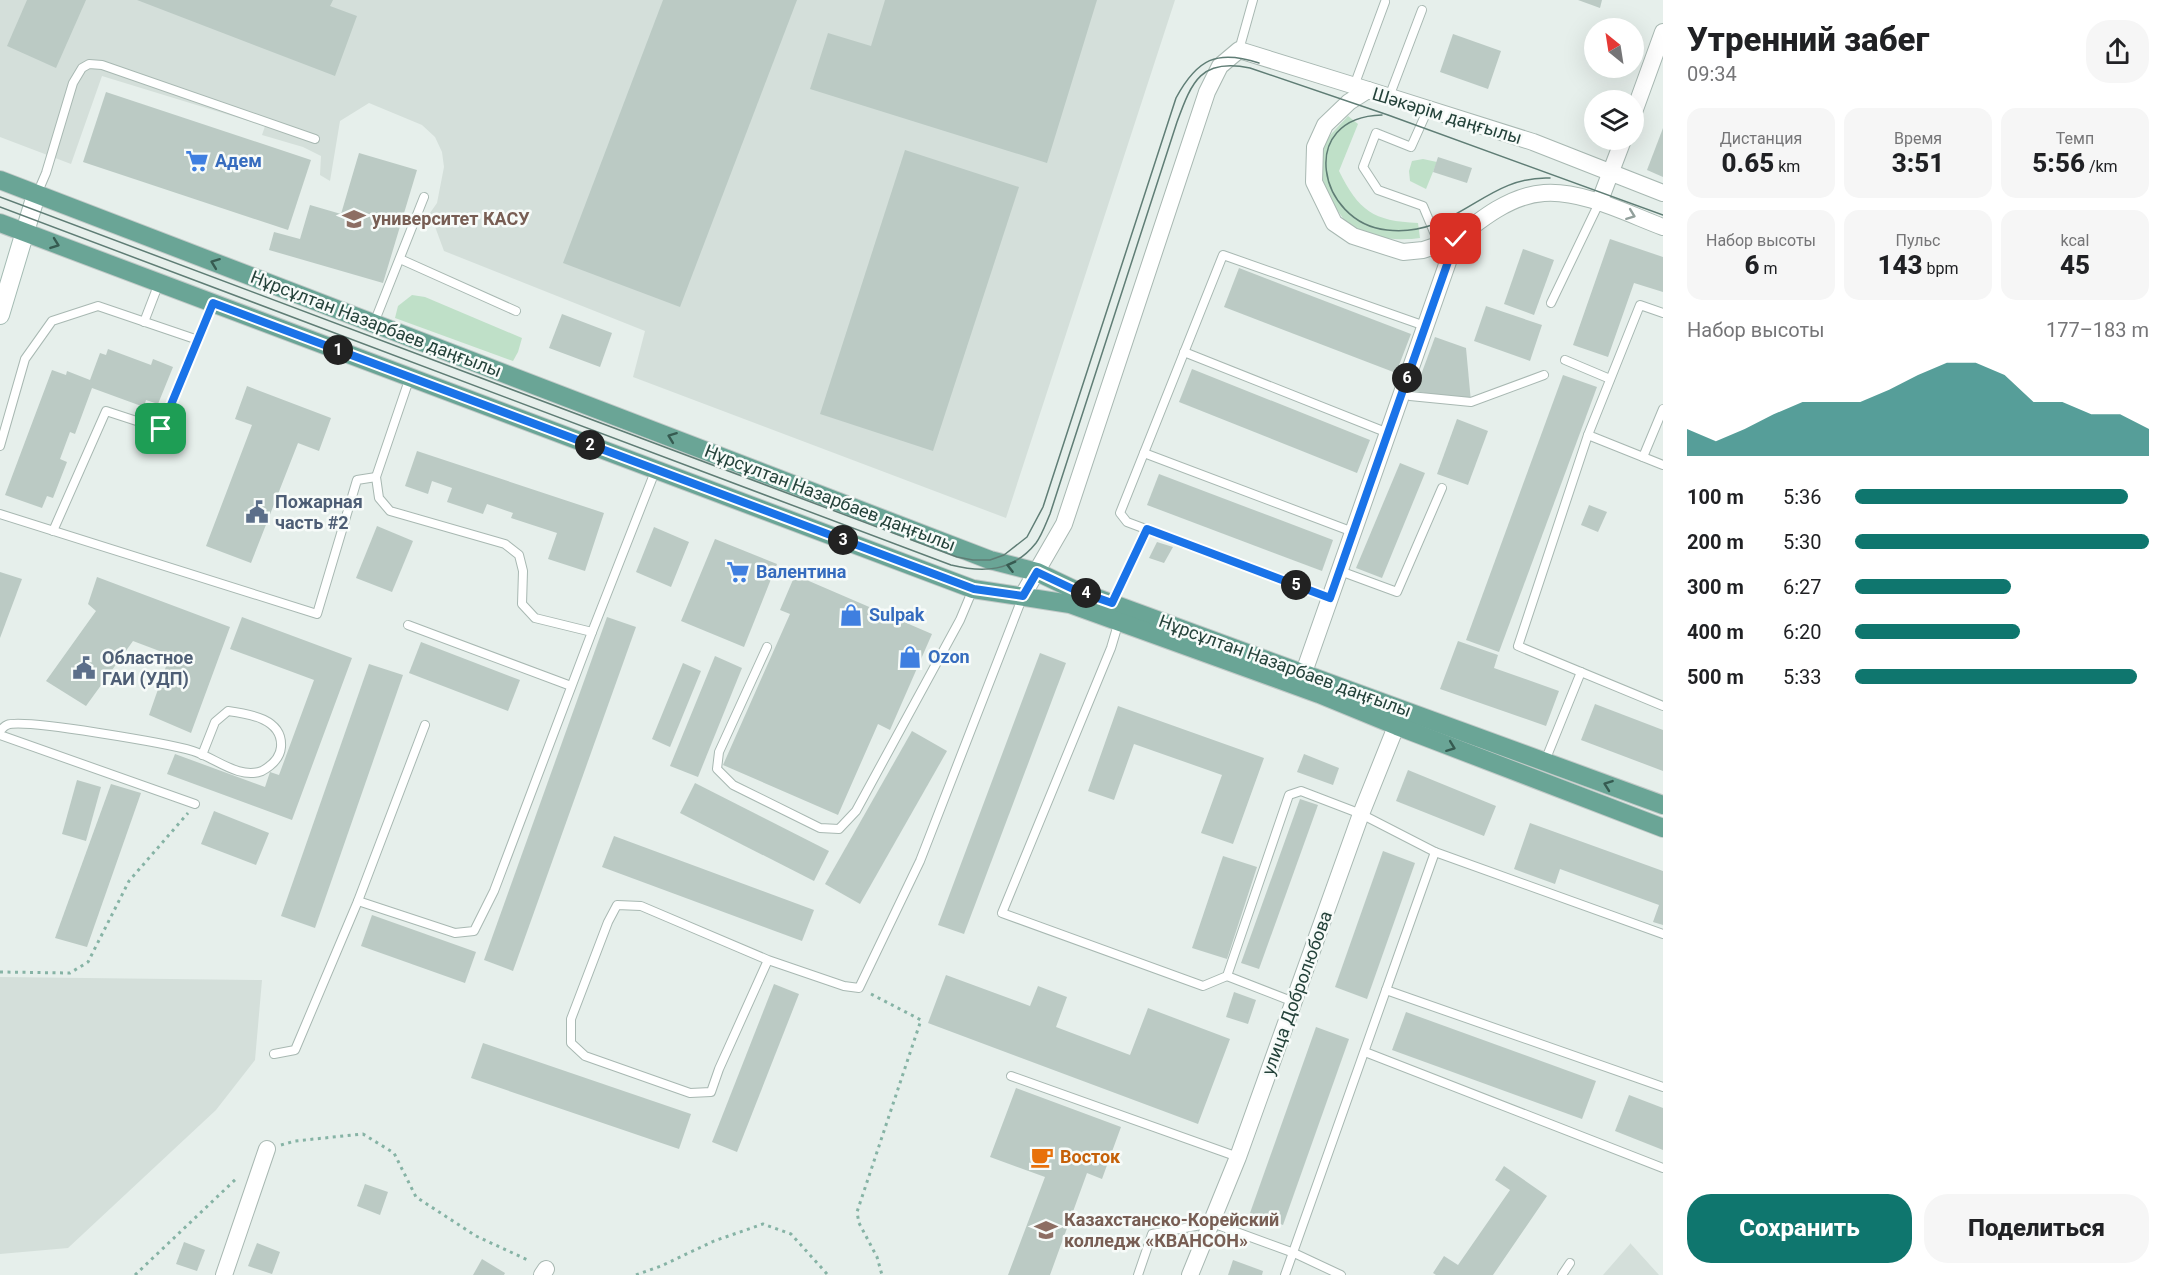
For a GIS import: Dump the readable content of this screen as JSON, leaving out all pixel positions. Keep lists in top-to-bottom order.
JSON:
{
  "streets": {
    "main road": ["Нұрсұлтан Назарбаев даңғылы"],
    "street": ["Шәкәрім даңғылы", "улица Добролюбова"]
  },
  "crossings": [
    ["Нұрсұлтан Назарбаев даңғылы", "улица Добролюбова"]
  ],
  "places": {
    "supermarket": ["Адем", "Валентина"],
    "school or university": ["университет КАСУ", "Казахстанско-Корейский колледж «КВАНСОН»"],
    "public building": ["Пожарная часть #2", "Областное ГАИ (УДП)"],
    "shop": ["Sulpak", "Ozon"],
    "cafe": ["Восток"]
  },
  "north": "top left",
  "page": {
    "heading": ["Утренний забег", "09:34"],
    "stats": [
      ["Дистанция", "0.65 km"],
      ["Время", "3:51"],
      ["Темп", "5:56 /km"],
      ["Набор высоты", "6 m"],
      ["Пульс", "143 bpm"],
      ["kcal", "45"]
    ],
    "chart": ["Набор высоты", "177–183 m"],
    "pins": [
      "1",
      "6",
      "2",
      "3",
      "5",
      "4"
    ],
    "list": [
      {
        "name": "100 m",
        "note": "5:36"
      },
      {
        "name": "200 m",
        "note": "5:30"
      },
      {
        "name": "300 m",
        "note": "6:27"
      },
      {
        "name": "400 m",
        "note": "6:20"
      },
      {
        "name": "500 m",
        "note": "5:33"
      }
    ],
    "buttons": ["Сохранить", "Поделиться"]
  }
}
